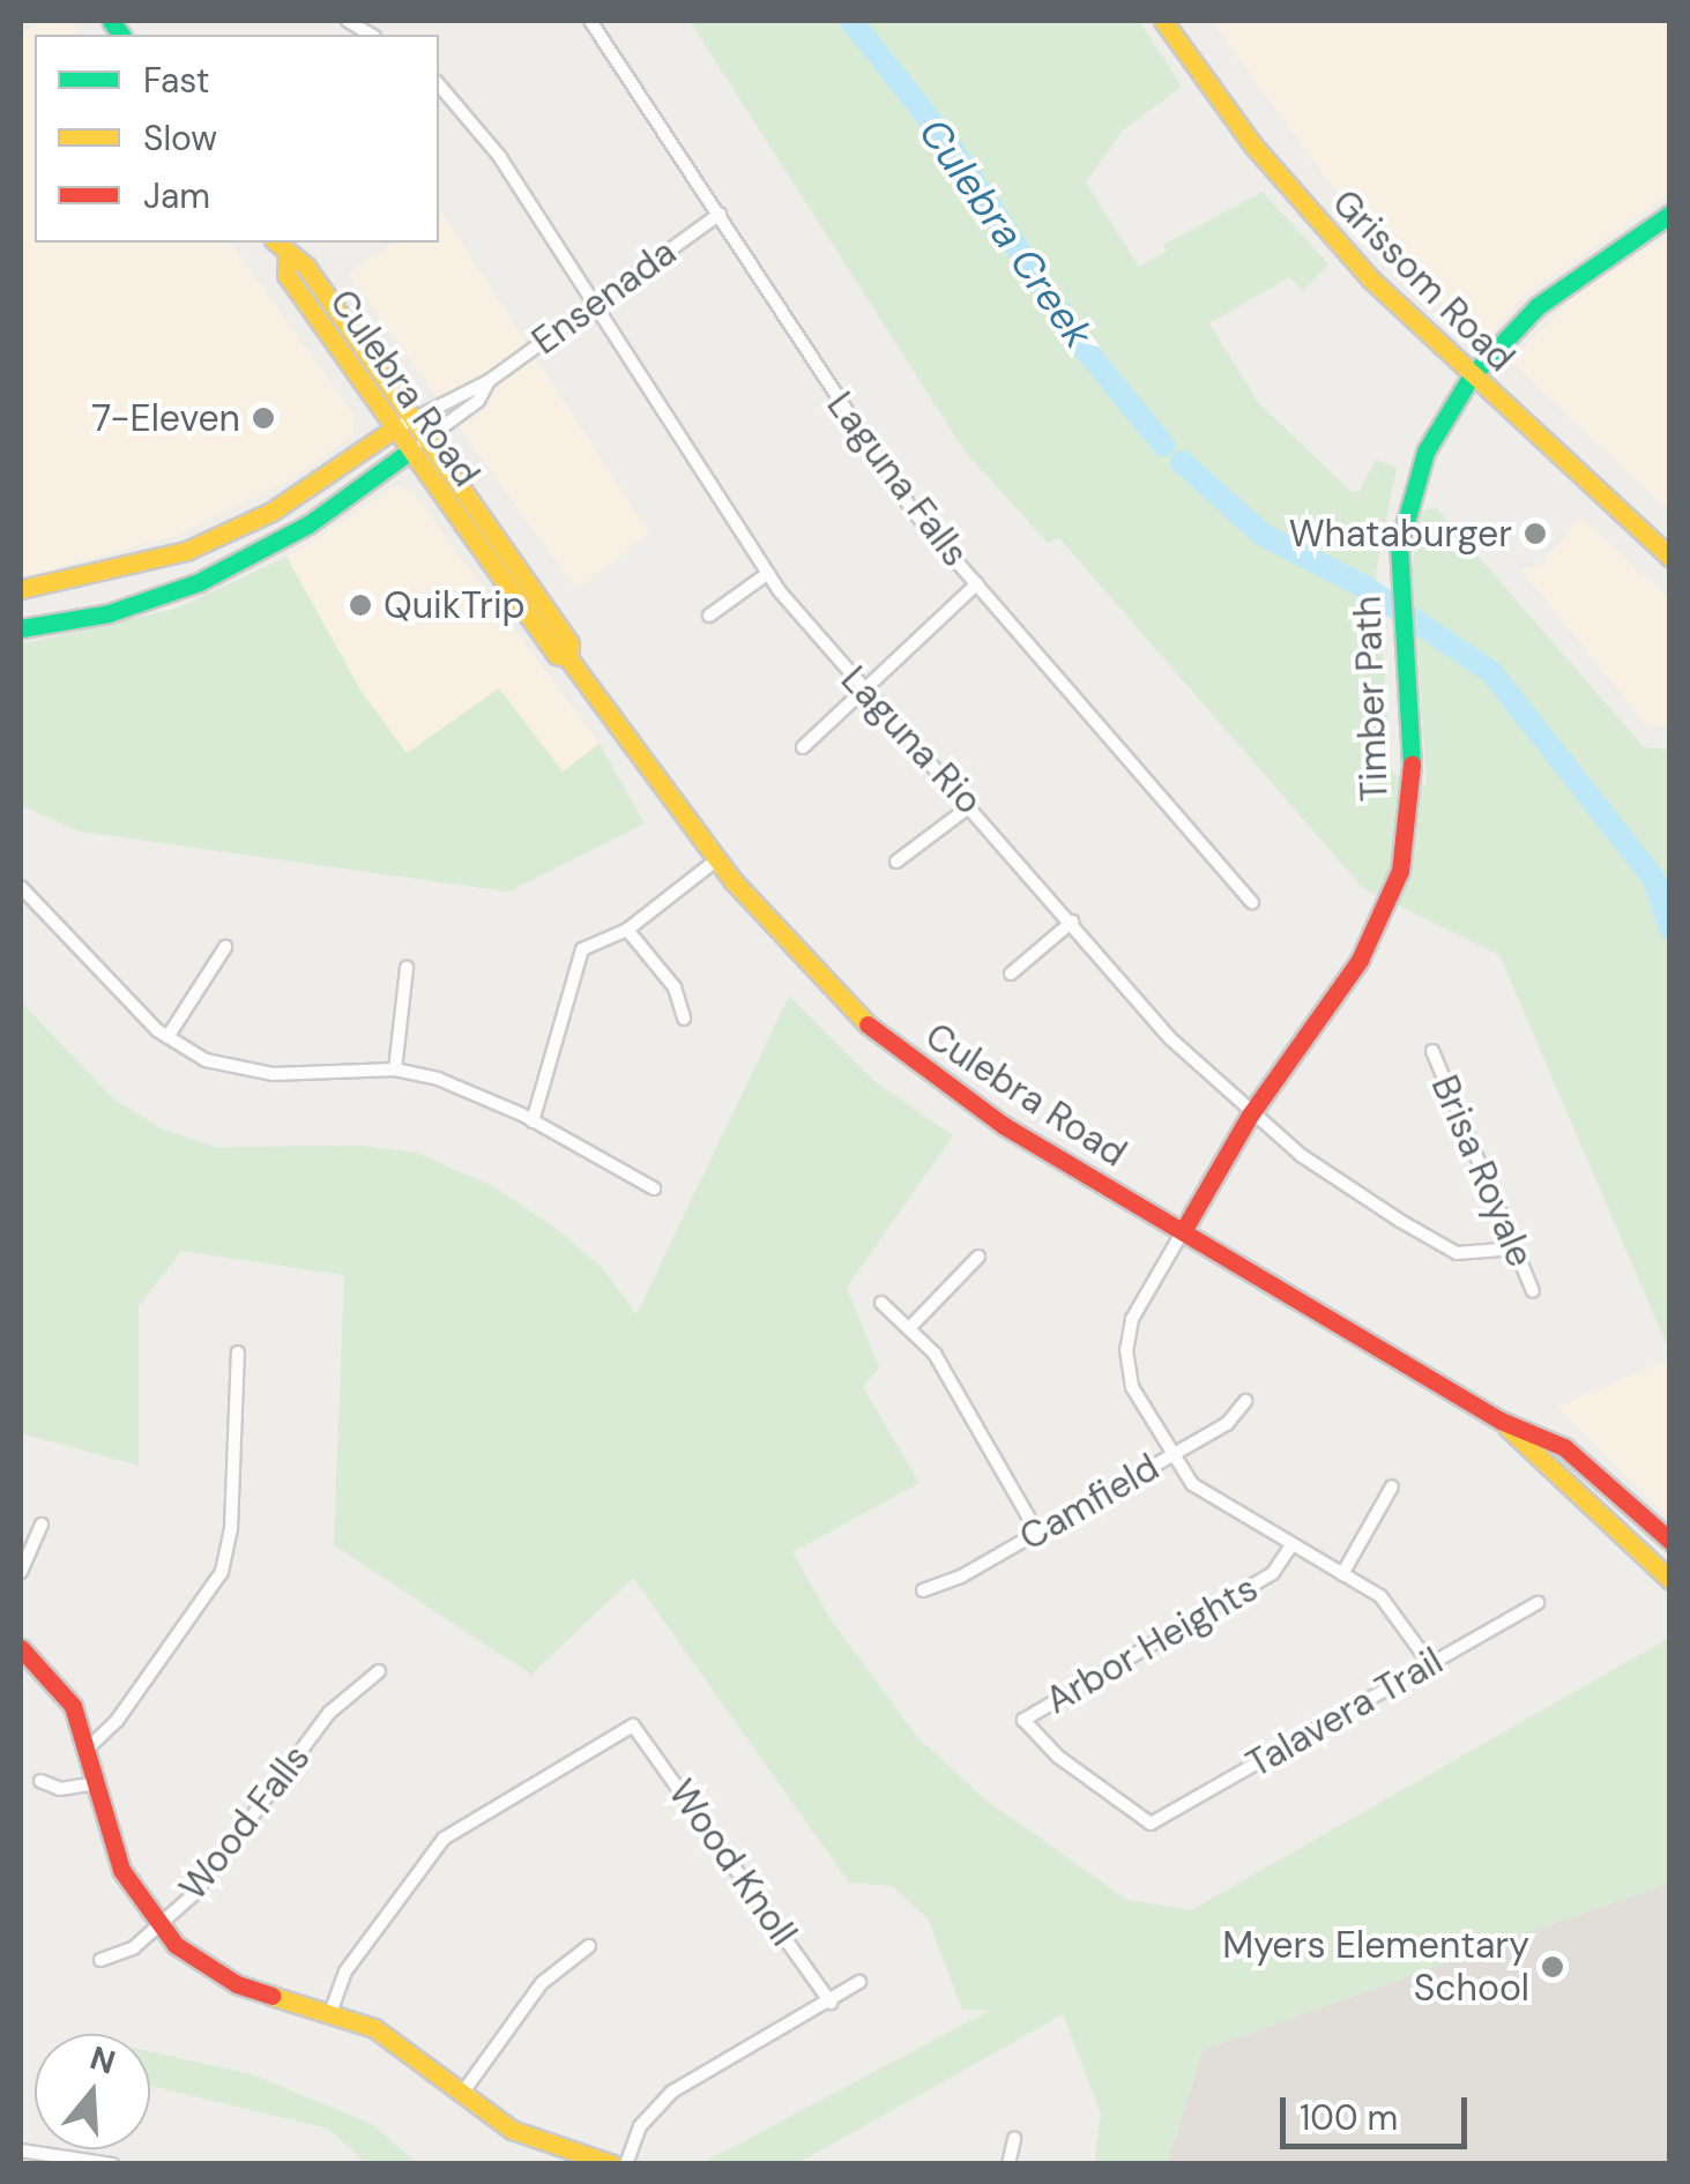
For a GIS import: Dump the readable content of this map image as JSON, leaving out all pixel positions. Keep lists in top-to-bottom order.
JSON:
{
  "streets": {
    "main road": ["Grissom Road", "Culebra Road", "Timber Path"],
    "street": [
      "Ensenada",
      "Laguna Falls",
      "Laguna Rio",
      "Brisa Royale",
      "Camfield",
      "Arbor Heights",
      "Talavera Trail",
      "Wood Falls",
      "Wood Knoll"
    ]
  },
  "crossings": [
    ["Grissom Road", "Timber Path"],
    ["Ensenada", "Culebra Road"],
    ["Ensenada", "Laguna Falls"],
    ["Ensenada", "Laguna Rio"],
    ["Culebra Road", "Timber Path"],
    ["Timber Path", "Laguna Rio"],
    ["Laguna Rio", "Brisa Royale"],
    ["Arbor Heights", "Talavera Trail"]
  ],
  "water": ["Culebra Creek"],
  "places": [
    "7-Eleven",
    "Whataburger",
    "QuikTrip",
    "Myers Elementary School"
  ],
  "legend": ["Fast", "Slow", "Jam"],
  "scale_bar": "100 m",
  "north": "top"
}
